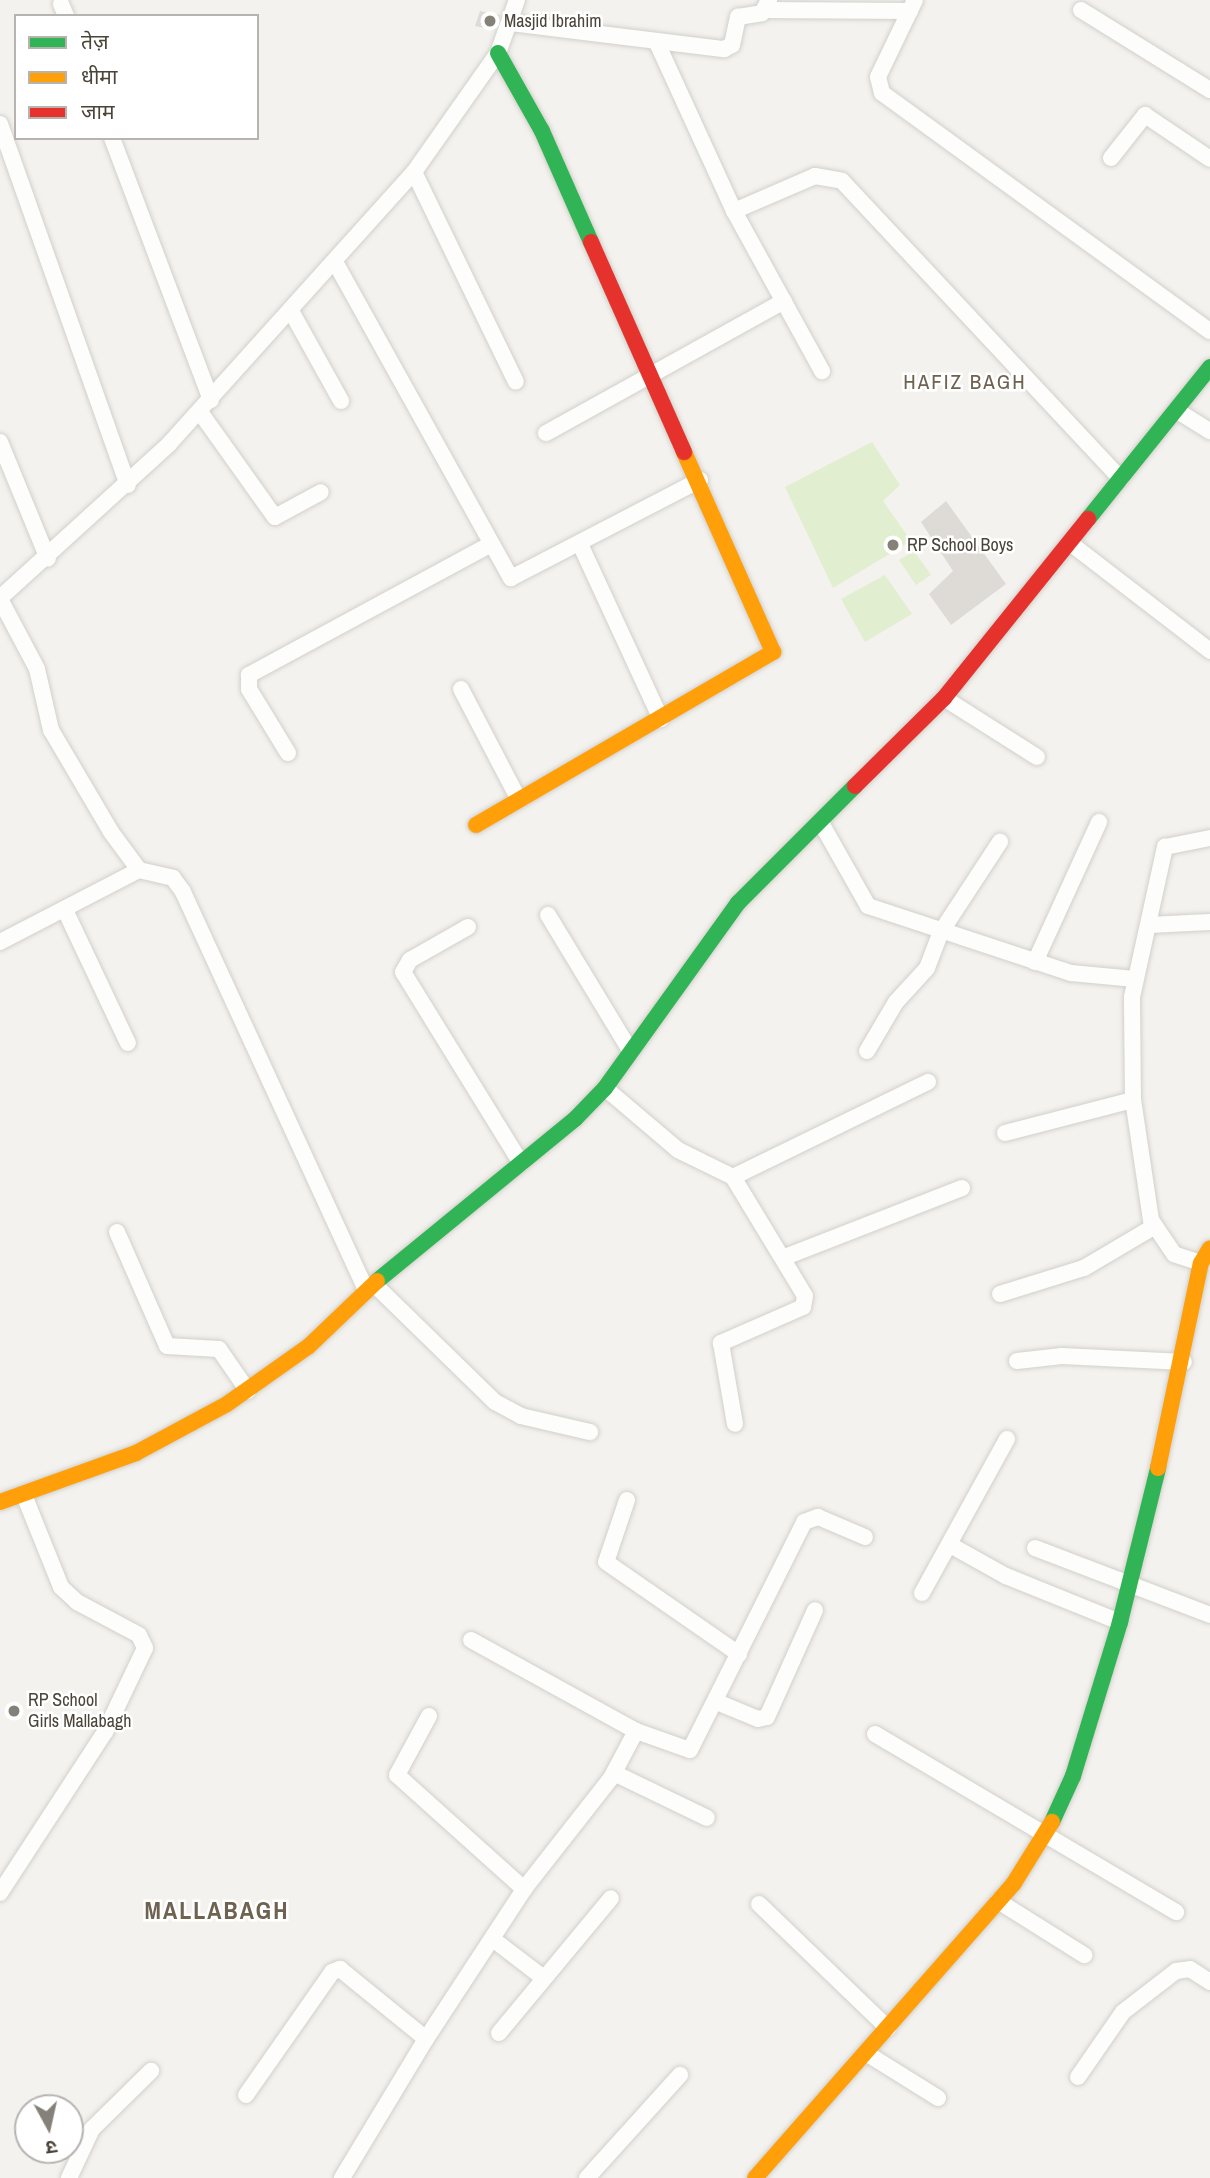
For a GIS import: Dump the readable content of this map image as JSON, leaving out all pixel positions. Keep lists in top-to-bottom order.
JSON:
{
  "districts": ["HAFIZ BAGH", "MALLABAGH"],
  "places": ["Masjid Ibrahim", "RP School Boys", "RP School Girls Mallabagh"],
  "legend": ["तेज़", "धीमा", "जाम"],
  "north": "bottom"
}
